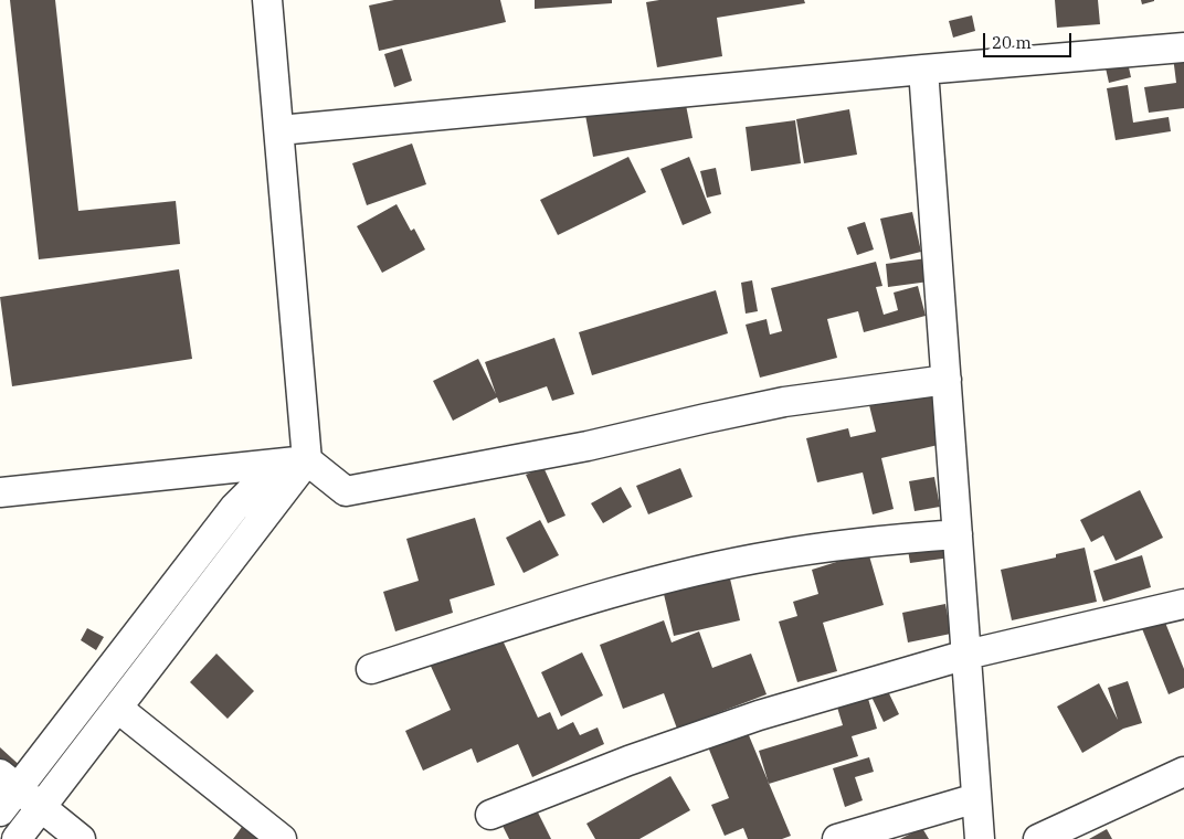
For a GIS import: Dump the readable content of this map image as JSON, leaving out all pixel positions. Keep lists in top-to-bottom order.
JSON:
{
  "scale_bar": "20 m"
}
